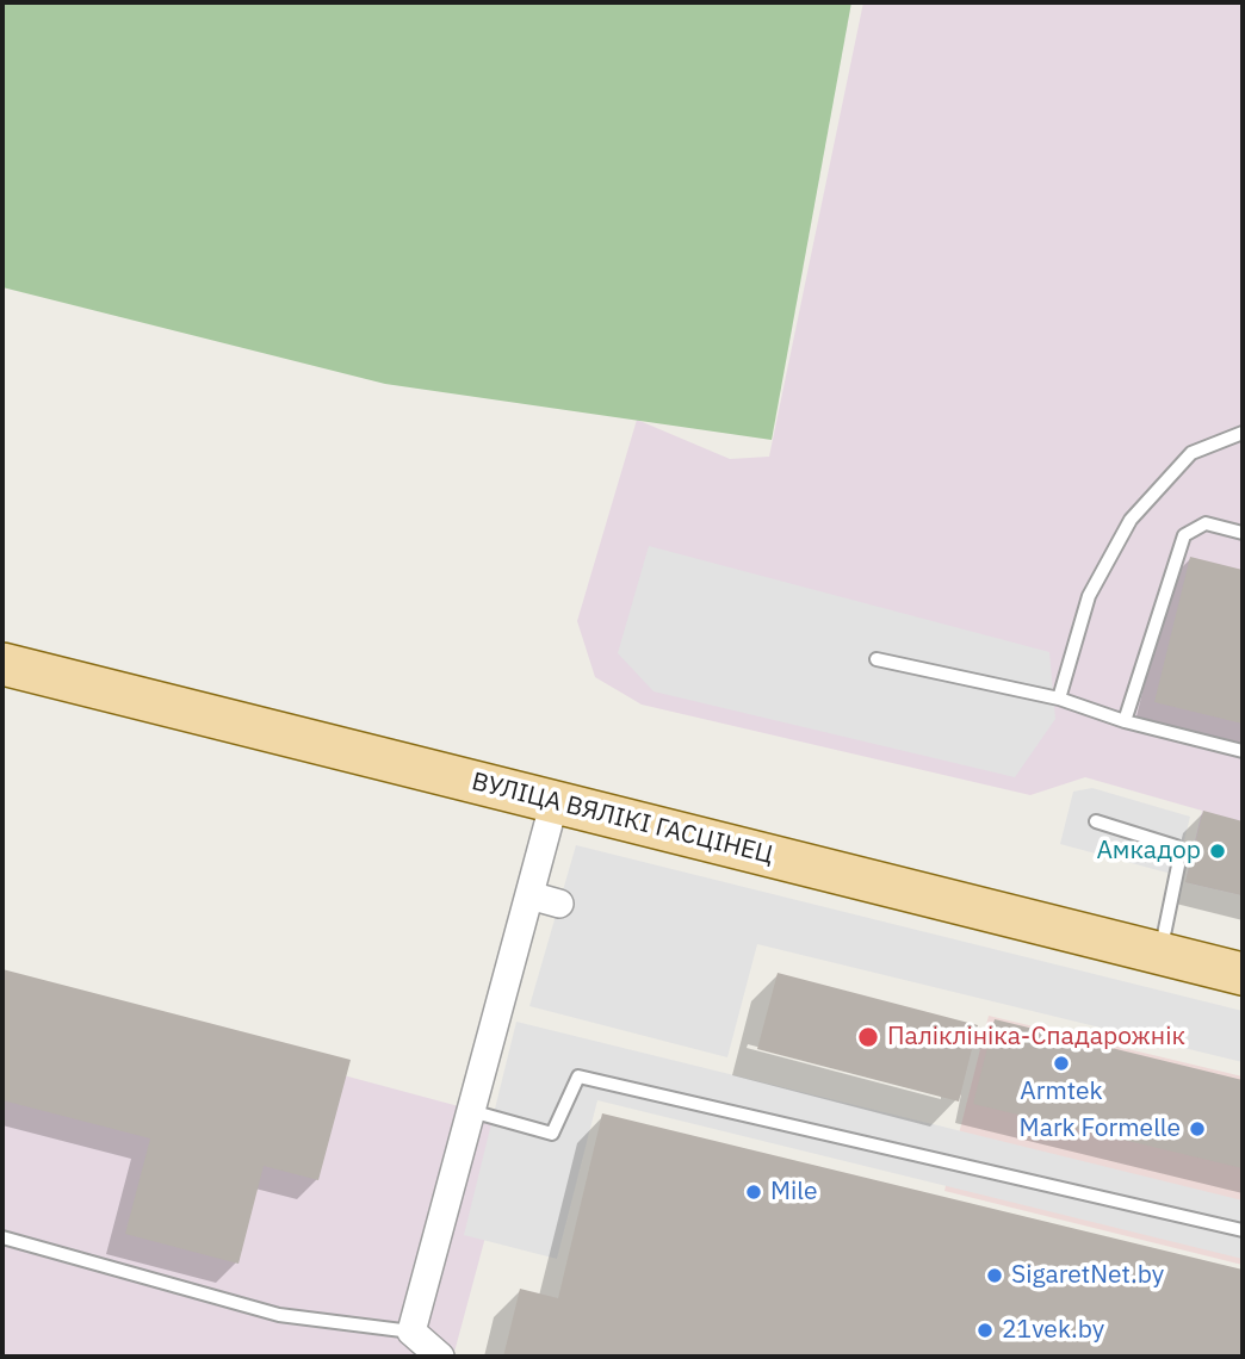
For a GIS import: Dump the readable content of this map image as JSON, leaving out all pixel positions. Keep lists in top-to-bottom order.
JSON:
{
  "streets": {
    "main road": ["ВУЛІЦА ВЯЛІКІ ГАСЦІНЕЦ"]
  },
  "places": [
    "Амкадор",
    "Паліклініка-Спадарожнік",
    "Armtek",
    "Mark Formelle",
    "Mile",
    "SigaretNet.by",
    "21vek.by"
  ]
}
